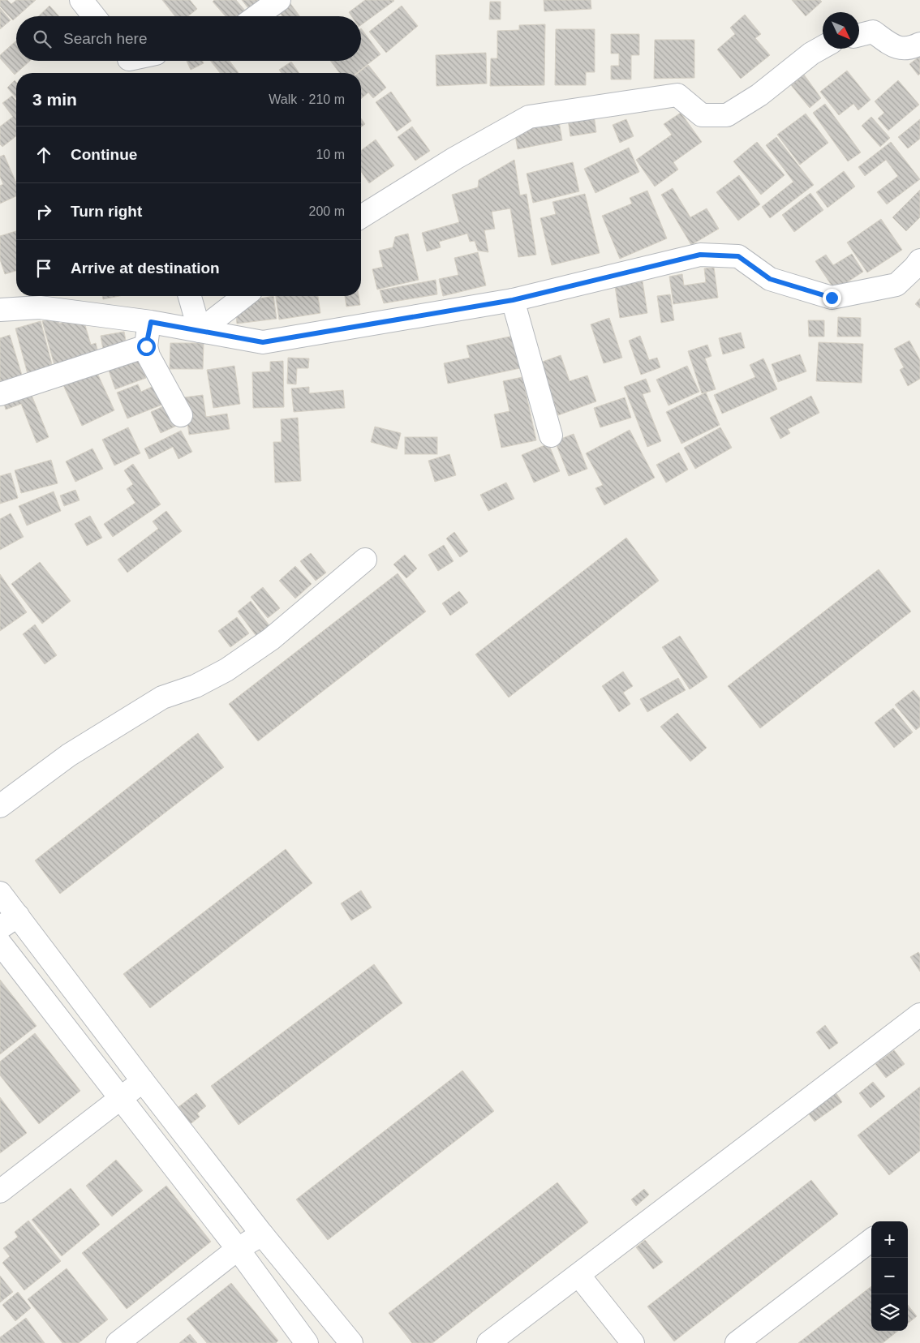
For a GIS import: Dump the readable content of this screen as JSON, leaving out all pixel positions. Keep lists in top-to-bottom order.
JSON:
{
  "north": "bottom right",
  "page": {
    "search": "Search here",
    "heading": ["3 min", "Walk · 210 m"],
    "list": [
      ["Continue", "10 m"],
      ["Turn right", "200 m"],
      "Arrive at destination"
    ],
    "map_buttons": ["+", "−"]
  }
}
